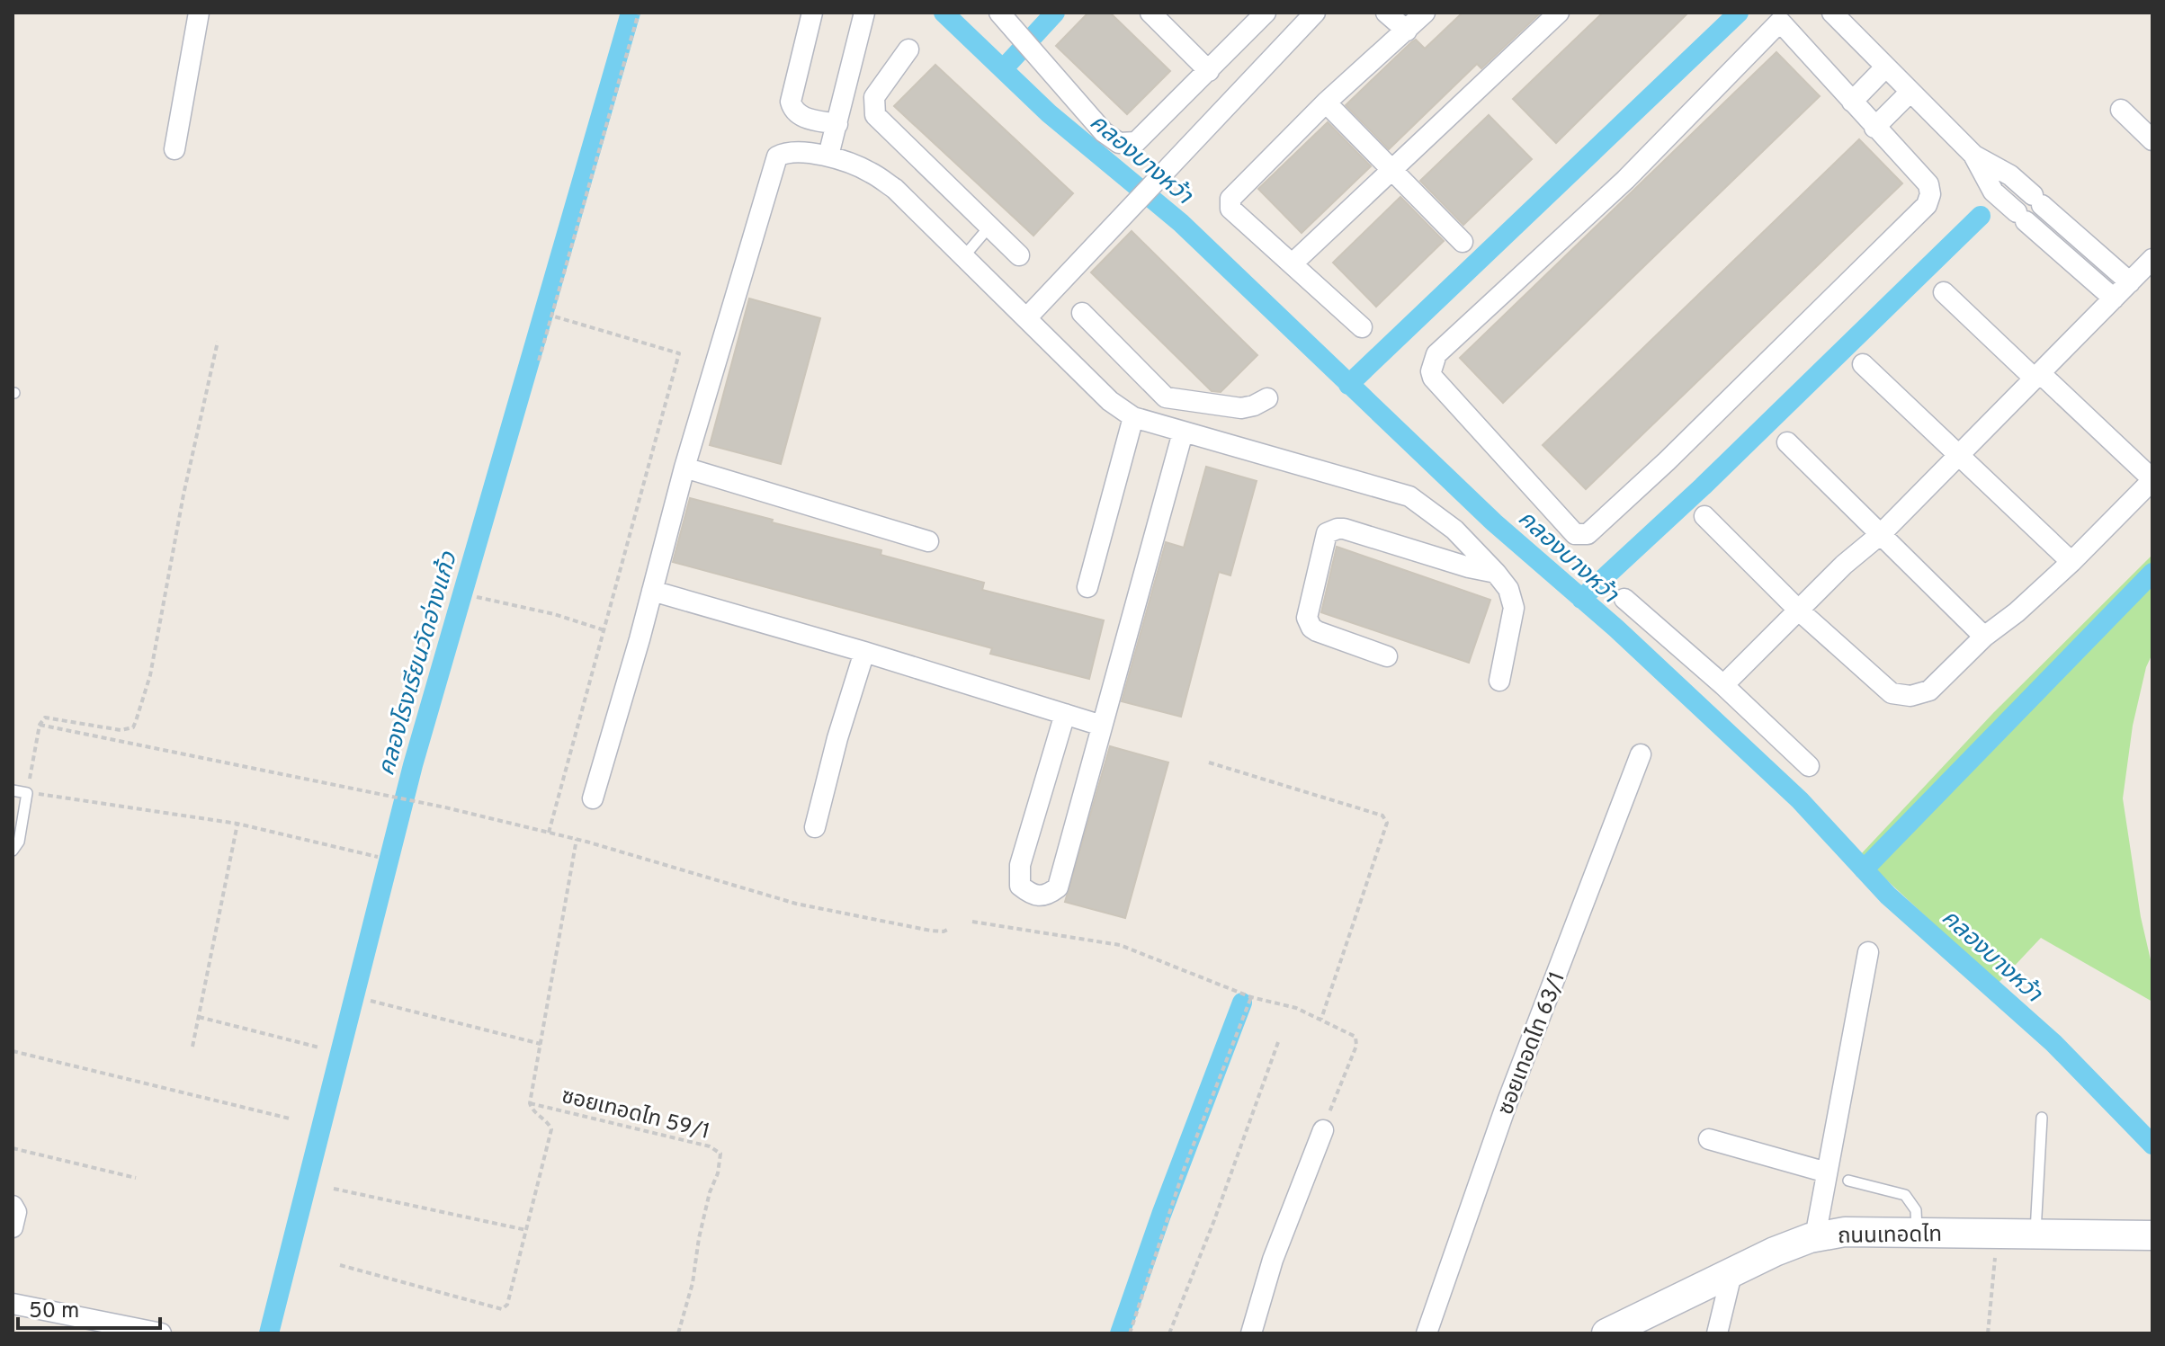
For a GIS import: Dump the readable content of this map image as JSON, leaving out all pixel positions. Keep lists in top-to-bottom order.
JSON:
{
  "streets": {
    "main road": ["ถนนเทอดไท"],
    "street": ["ซอยเทอดไท 63/1"],
    "path": ["ซอยเทอดไท 59/1"]
  },
  "water": ["คลองบางหว้า", "คลองโรงเรียนวัดอ่างแก้ว"],
  "scale_bar": "50 m"
}
